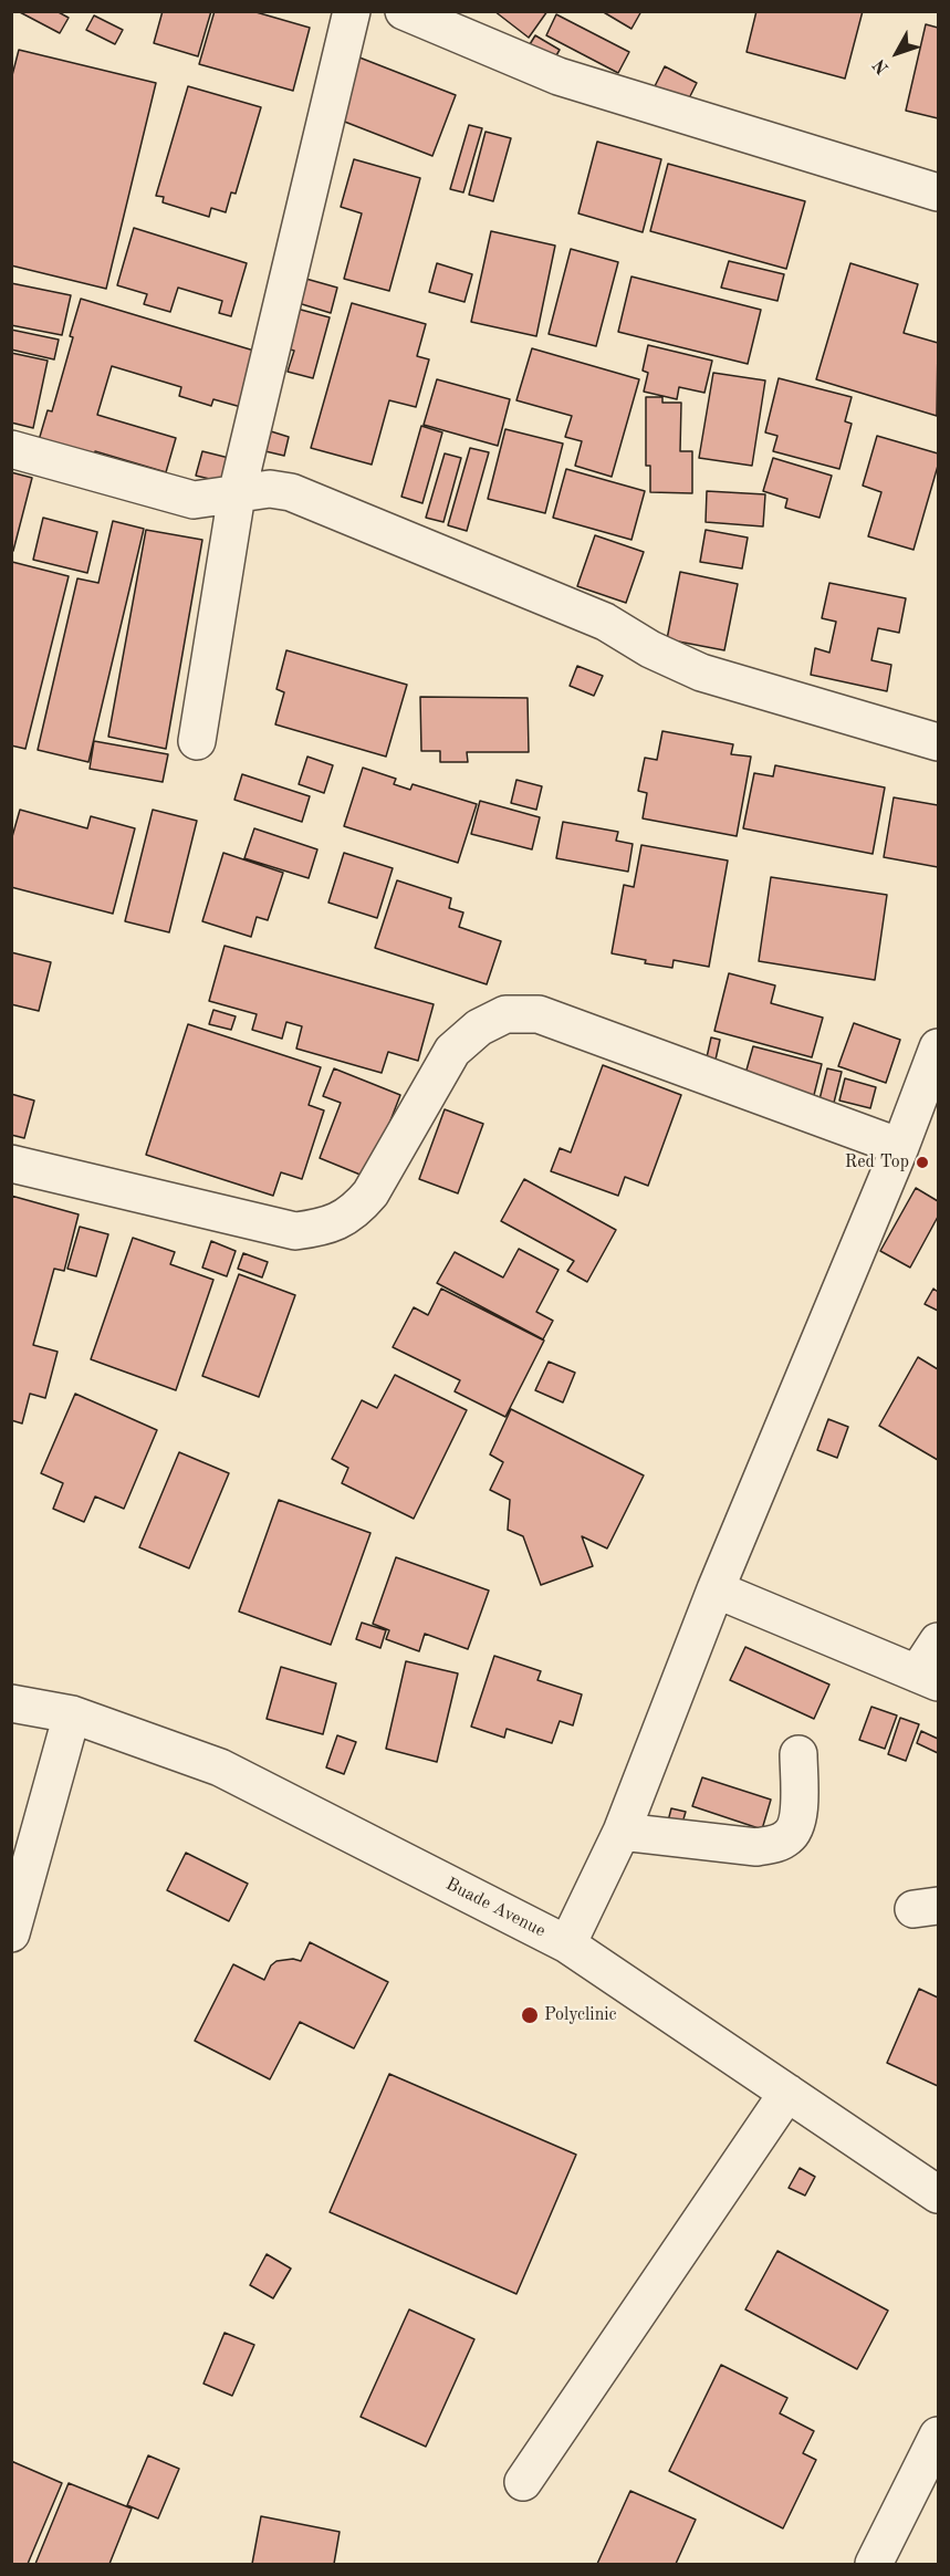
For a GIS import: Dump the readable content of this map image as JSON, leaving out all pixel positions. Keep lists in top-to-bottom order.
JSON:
{
  "streets": {
    "street": ["Buade Avenue"]
  },
  "places": ["Red Top", "Polyclinic"],
  "north": "bottom left"
}
